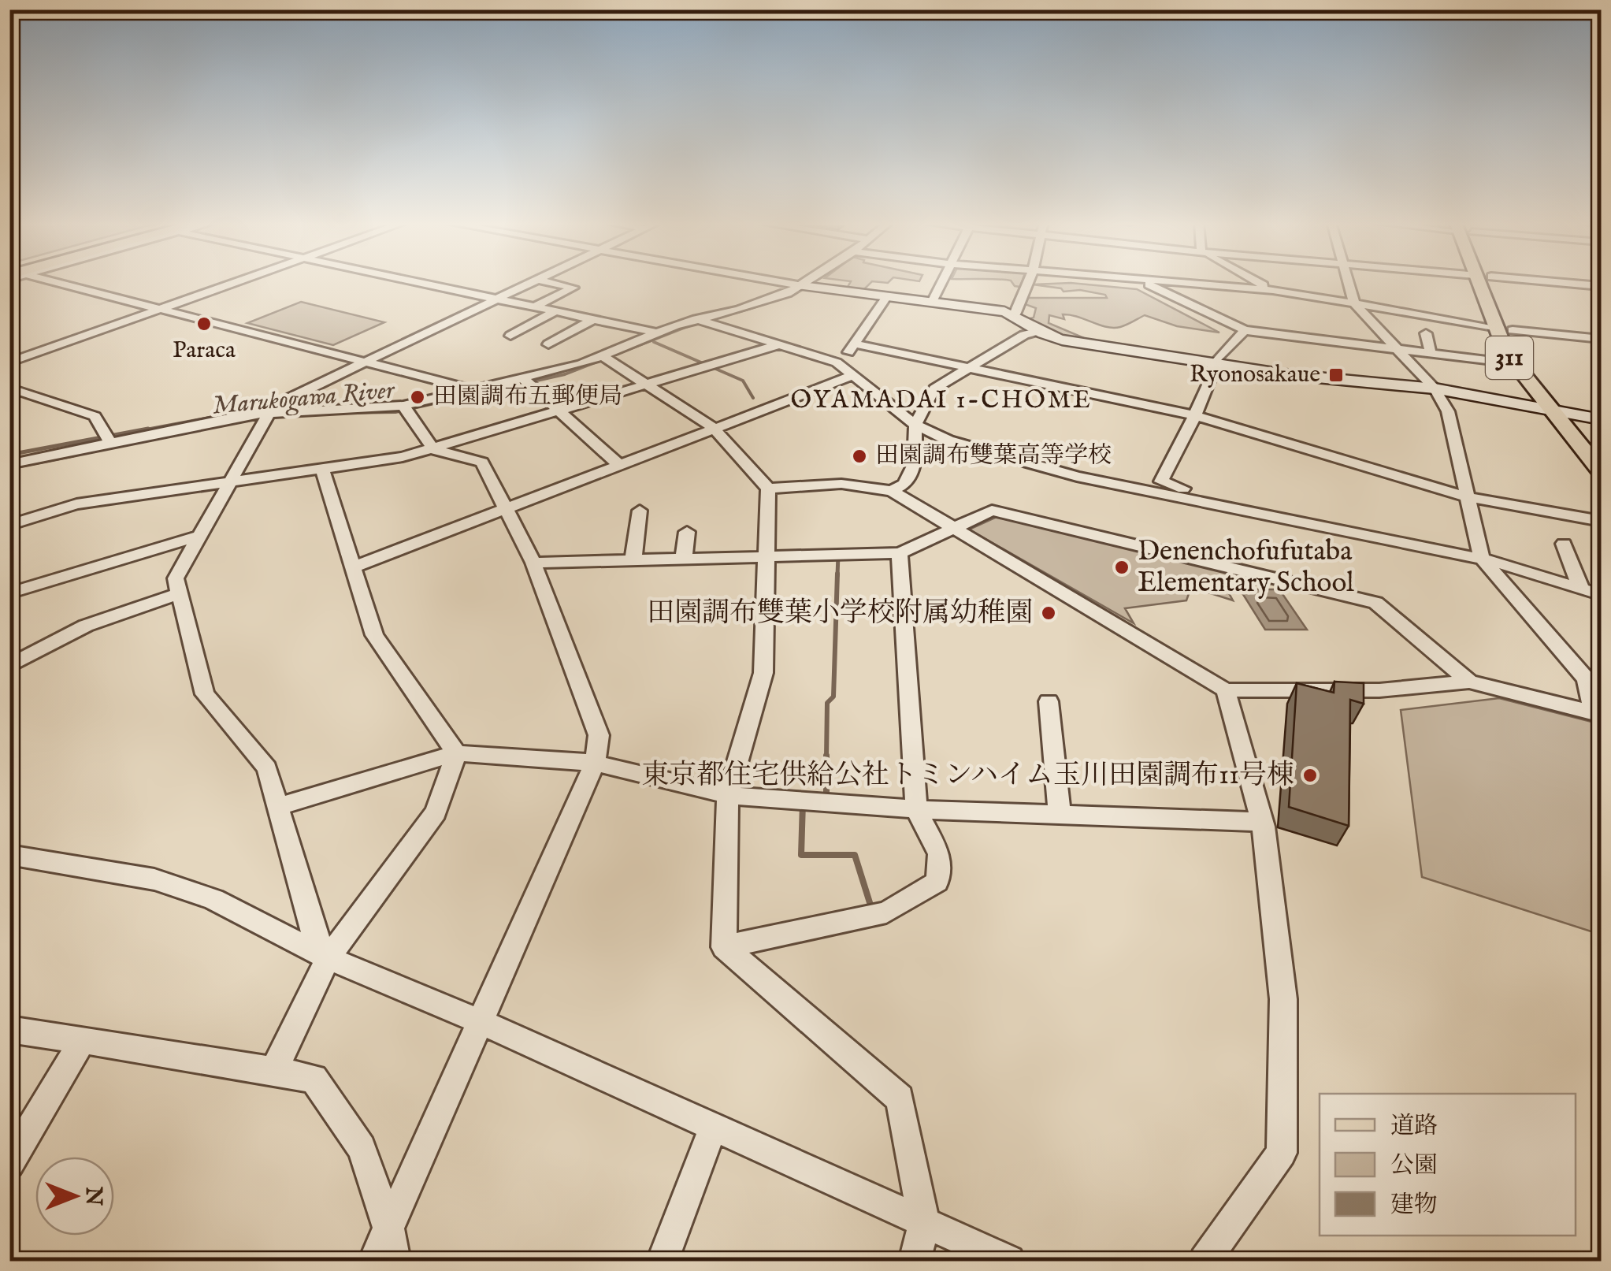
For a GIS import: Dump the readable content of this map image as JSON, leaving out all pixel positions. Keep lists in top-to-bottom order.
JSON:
{
  "streets": {
    "main road": ["311"]
  },
  "districts": ["OYAMADAI 1-CHOME"],
  "water": ["Marukogawa River"],
  "places": {
    "other": [
      "Paraca",
      "田園調布五郵便局",
      "田園調布雙葉高等学校",
      "Denenchofufutaba Elementary School",
      "田園調布雙葉小学校附属幼稚園",
      "東京都住宅供給公社トミンハイム玉川田園調布11号棟"
    ],
    "transit": ["Ryonosakaue"]
  },
  "legend": ["道路", "公園", "建物"],
  "north": "right"
}
